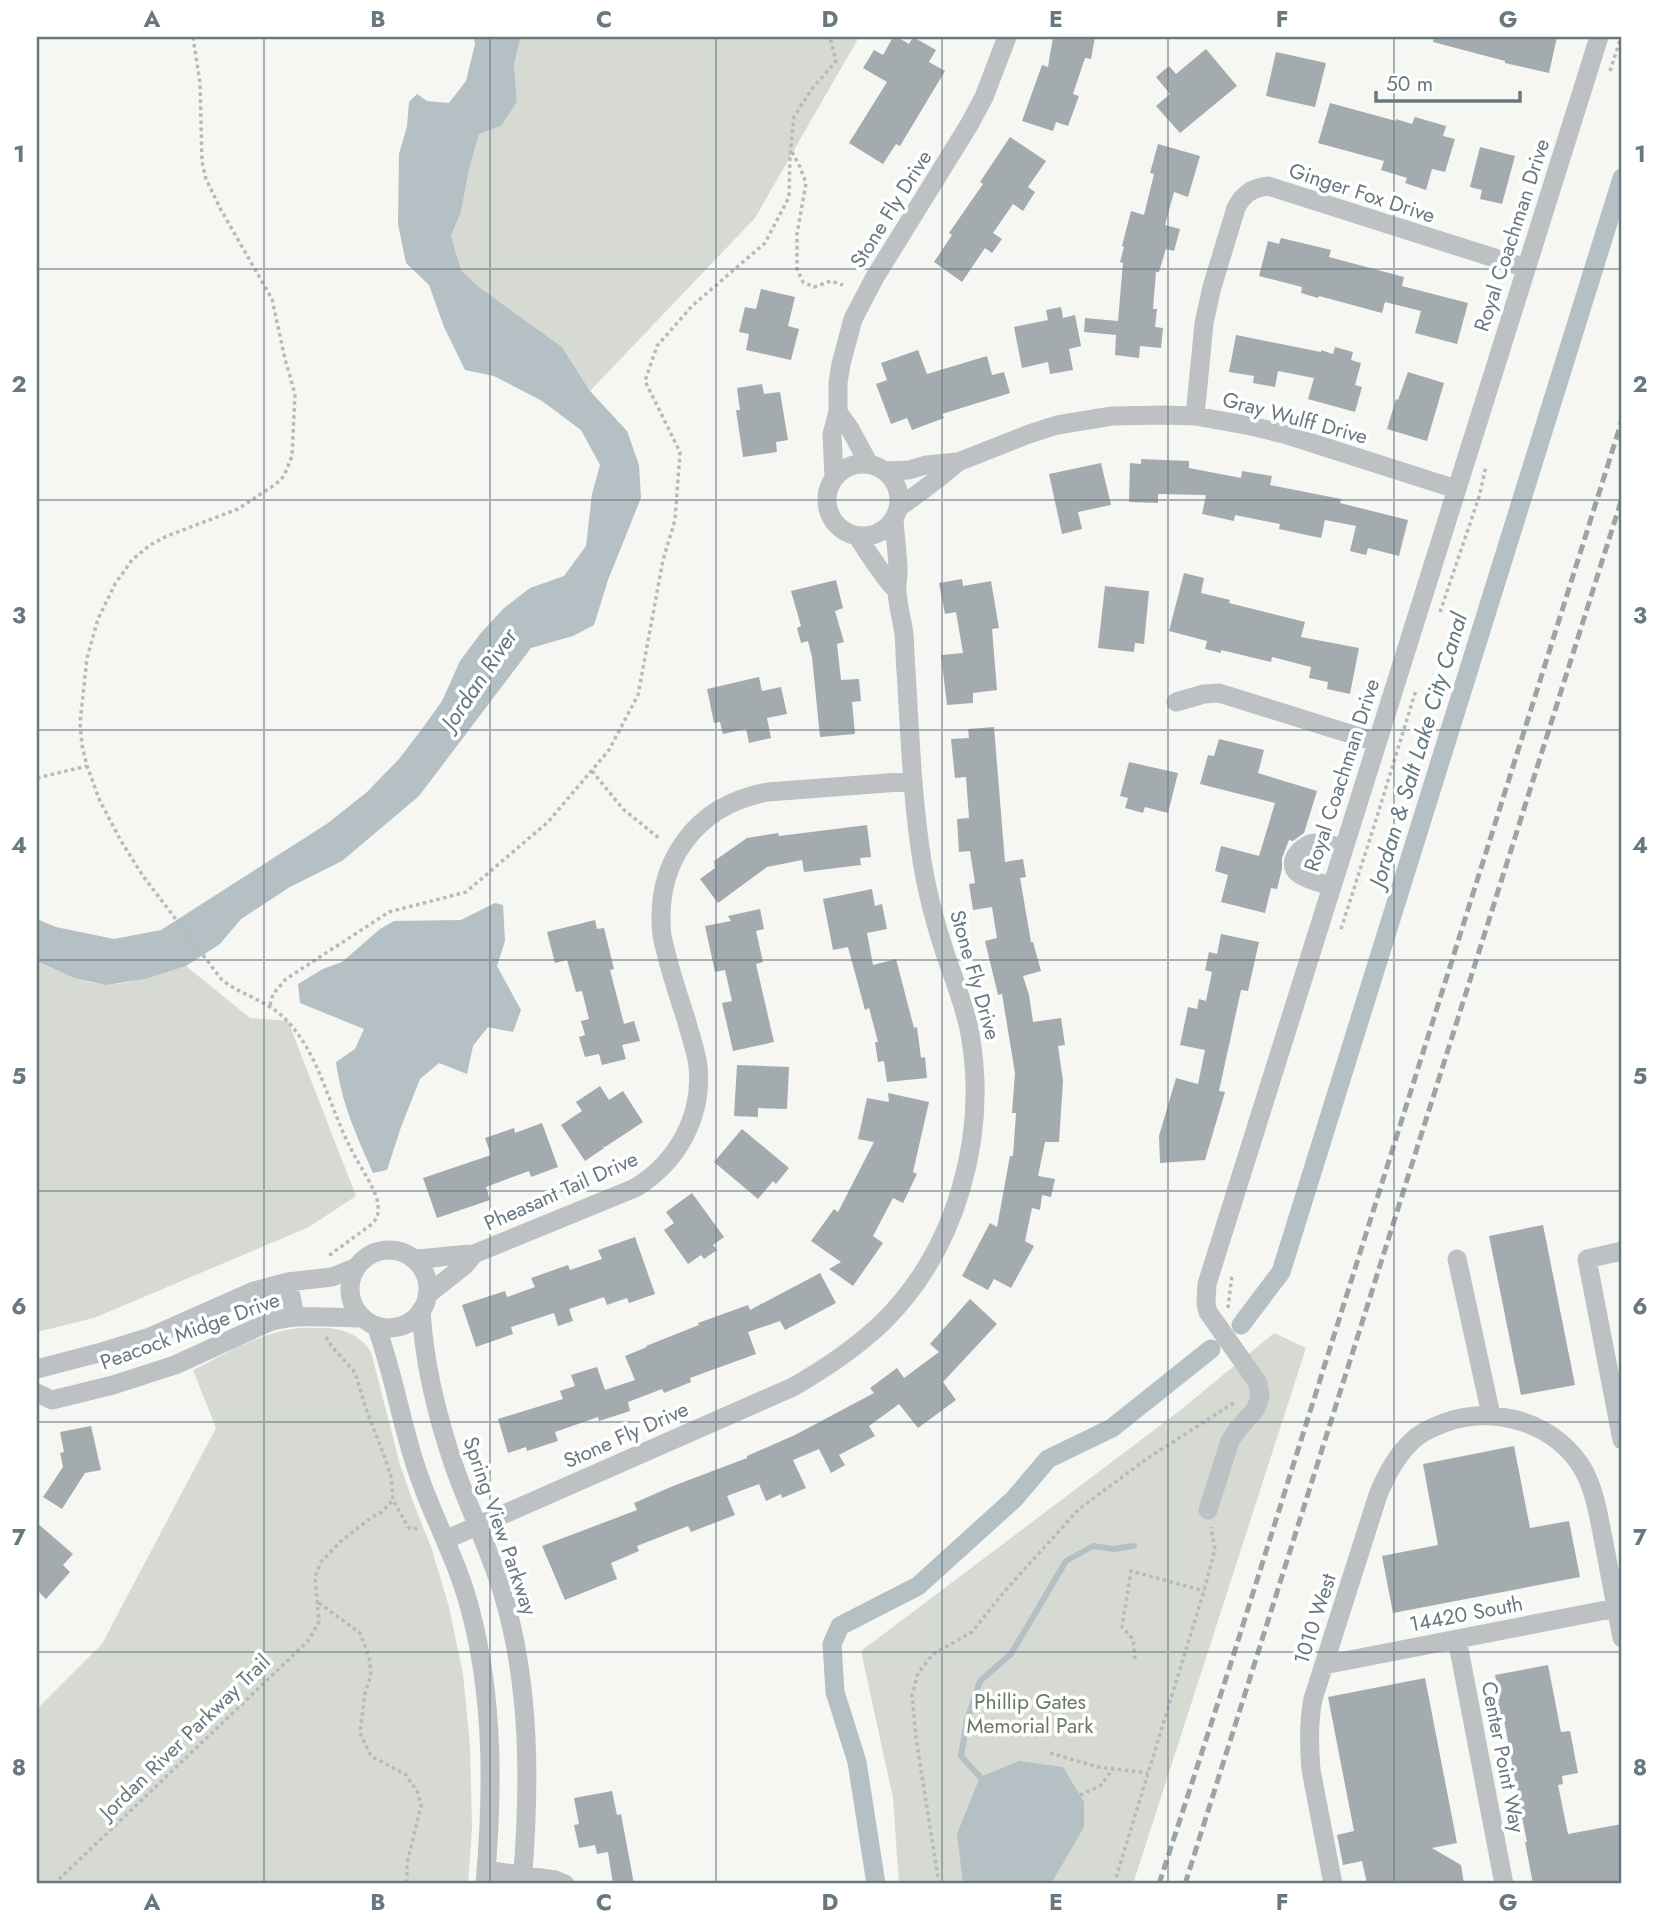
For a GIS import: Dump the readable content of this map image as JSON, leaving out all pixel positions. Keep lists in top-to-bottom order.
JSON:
{
  "streets": {
    "street": [
      "Ginger Fox Drive",
      "Stone Fly Drive",
      "Royal Coachman Drive",
      "Gray Wulff Drive",
      "Pheasant Tail Drive",
      "Peacock Midge Drive",
      "Spring View Parkway",
      "14420 South",
      "1010 West",
      "Center Point Way"
    ],
    "path": ["Jordan River Parkway Trail"]
  },
  "crossings": [
    ["Ginger Fox Drive", "Royal Coachman Drive"],
    ["Ginger Fox Drive", "Gray Wulff Drive"],
    ["Stone Fly Drive", "Gray Wulff Drive"],
    ["Stone Fly Drive", "Pheasant Tail Drive"],
    ["Stone Fly Drive", "Spring View Parkway"],
    ["Royal Coachman Drive", "Gray Wulff Drive"],
    ["Pheasant Tail Drive", "Peacock Midge Drive"],
    ["Pheasant Tail Drive", "Spring View Parkway"],
    ["Peacock Midge Drive", "Spring View Parkway"],
    ["14420 South", "1010 West"],
    ["14420 South", "Center Point Way"]
  ],
  "water": ["Jordan River", "Jordan & Salt Lake City Canal"],
  "parks": ["Phillip Gates Memorial Park"],
  "scale_bar": "50 m",
  "grid": {
    "columns": [
      "A",
      "B",
      "C",
      "D",
      "E",
      "F",
      "G"
    ],
    "rows": [
      "1",
      "2",
      "3",
      "4",
      "5",
      "6",
      "7",
      "8"
    ]
  }
}
